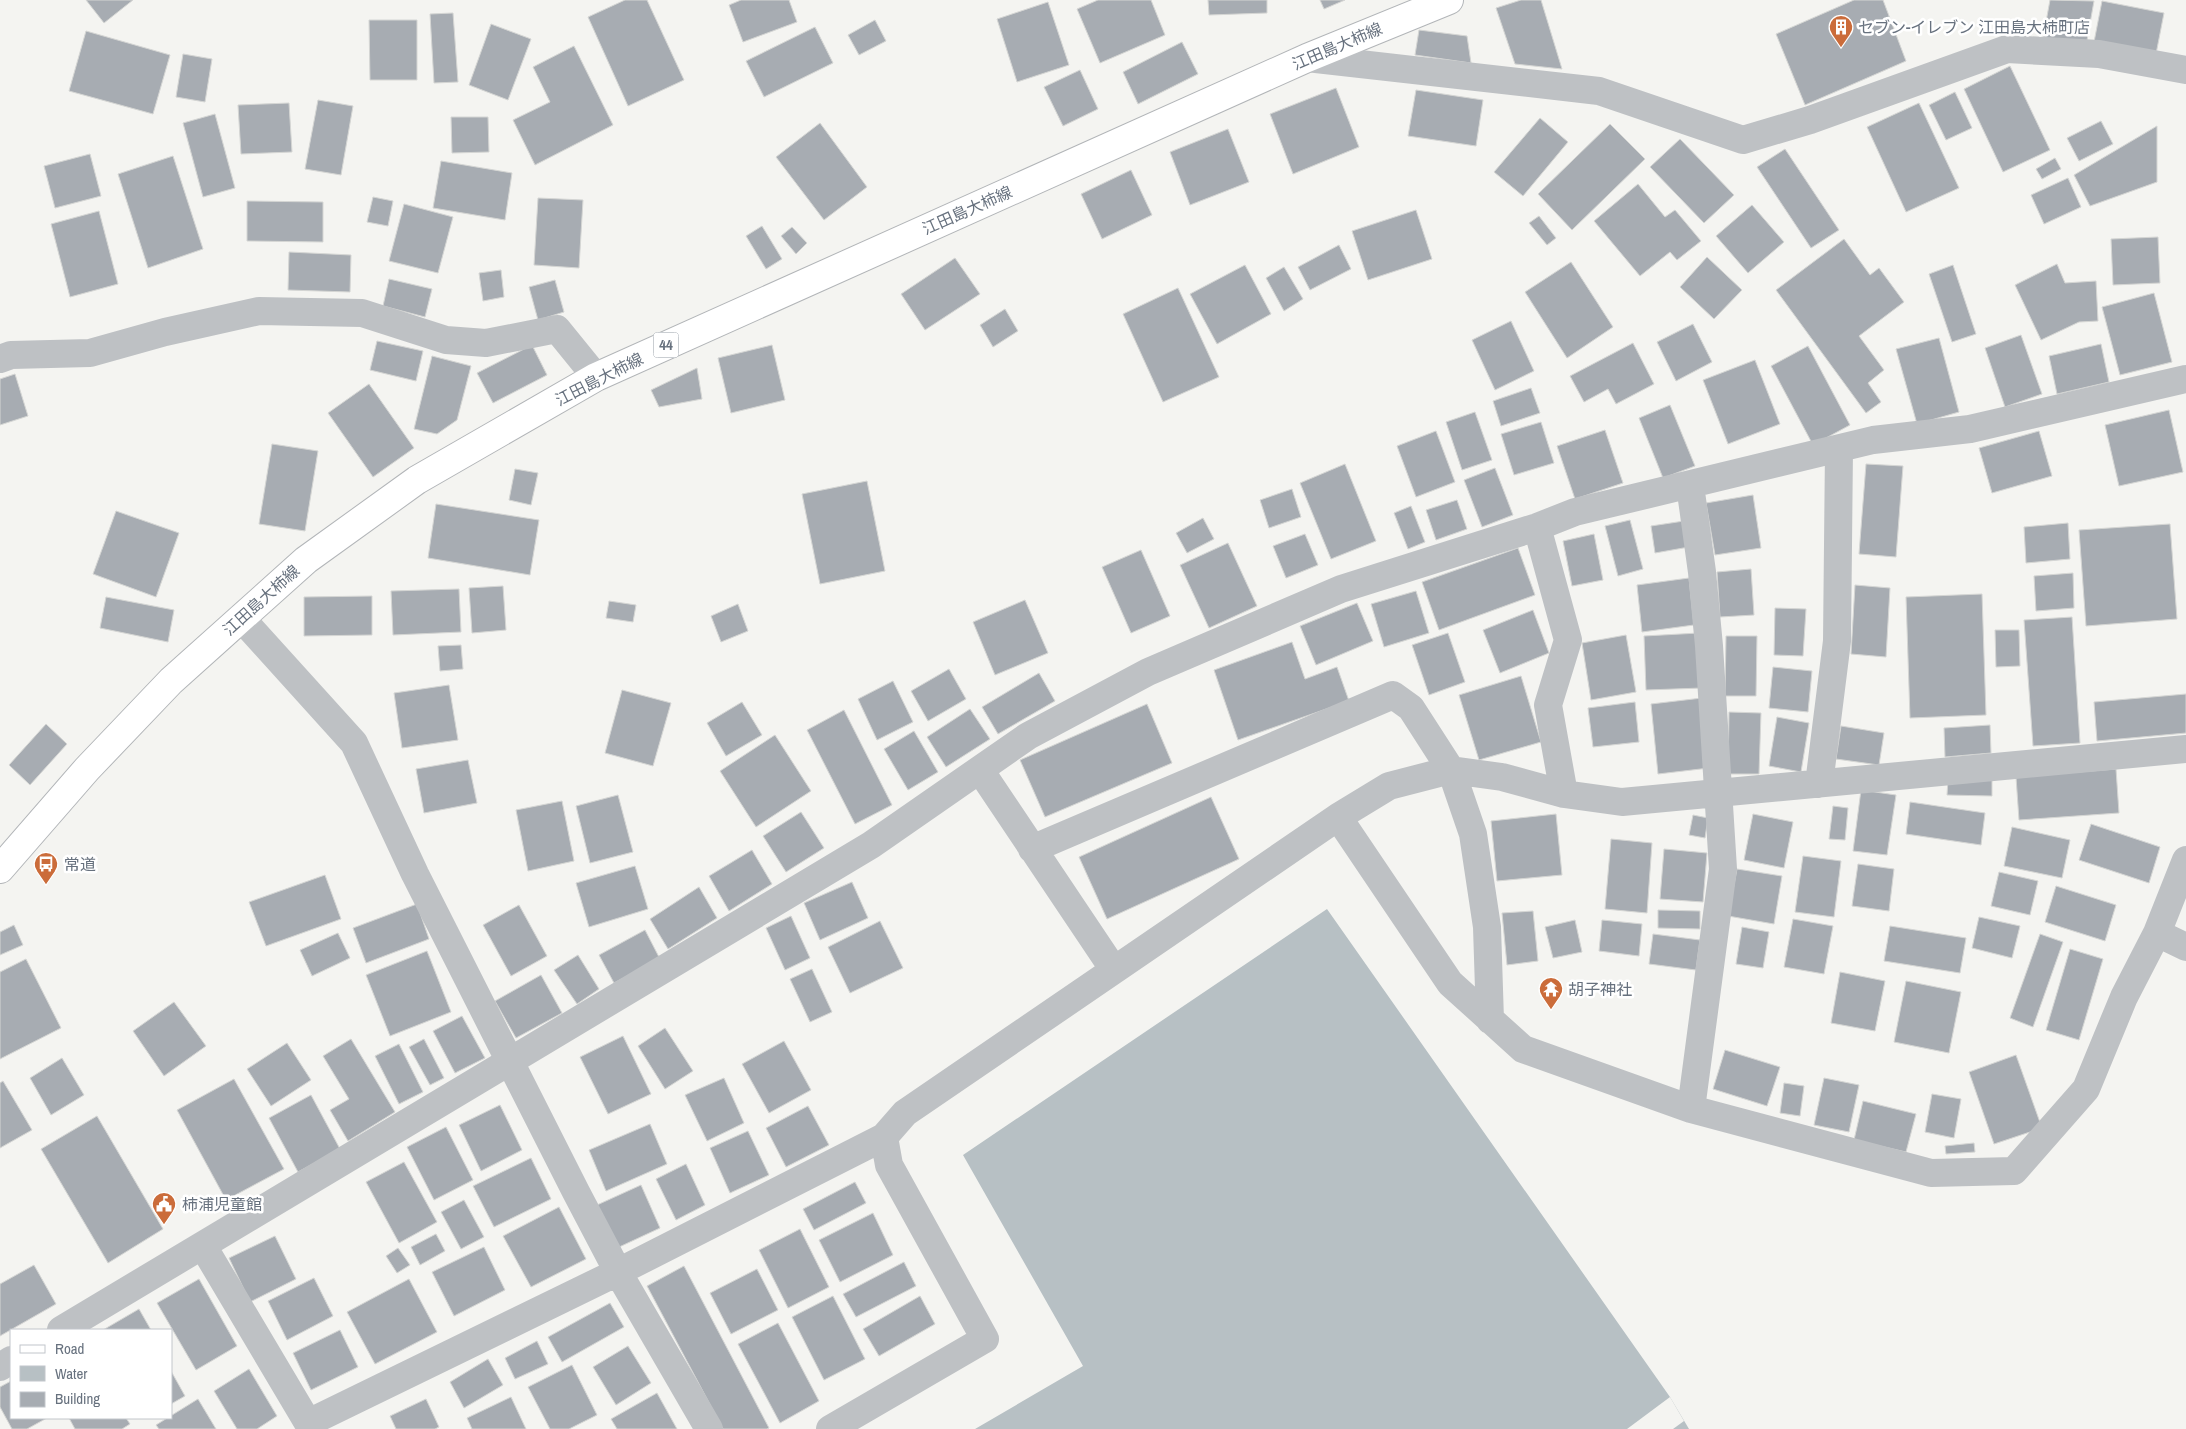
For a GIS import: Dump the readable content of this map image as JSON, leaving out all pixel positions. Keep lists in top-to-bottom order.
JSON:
{
  "streets": {
    "main road": ["江田島大柿線", "44"]
  },
  "places": {
    "building": ["セブン-イレブン 江田島大柿町店"],
    "bus stop": ["常道"],
    "temple": ["胡子神社"],
    "public building": ["柿浦児童館"]
  },
  "legend": ["Road", "Water", "Building"]
}
